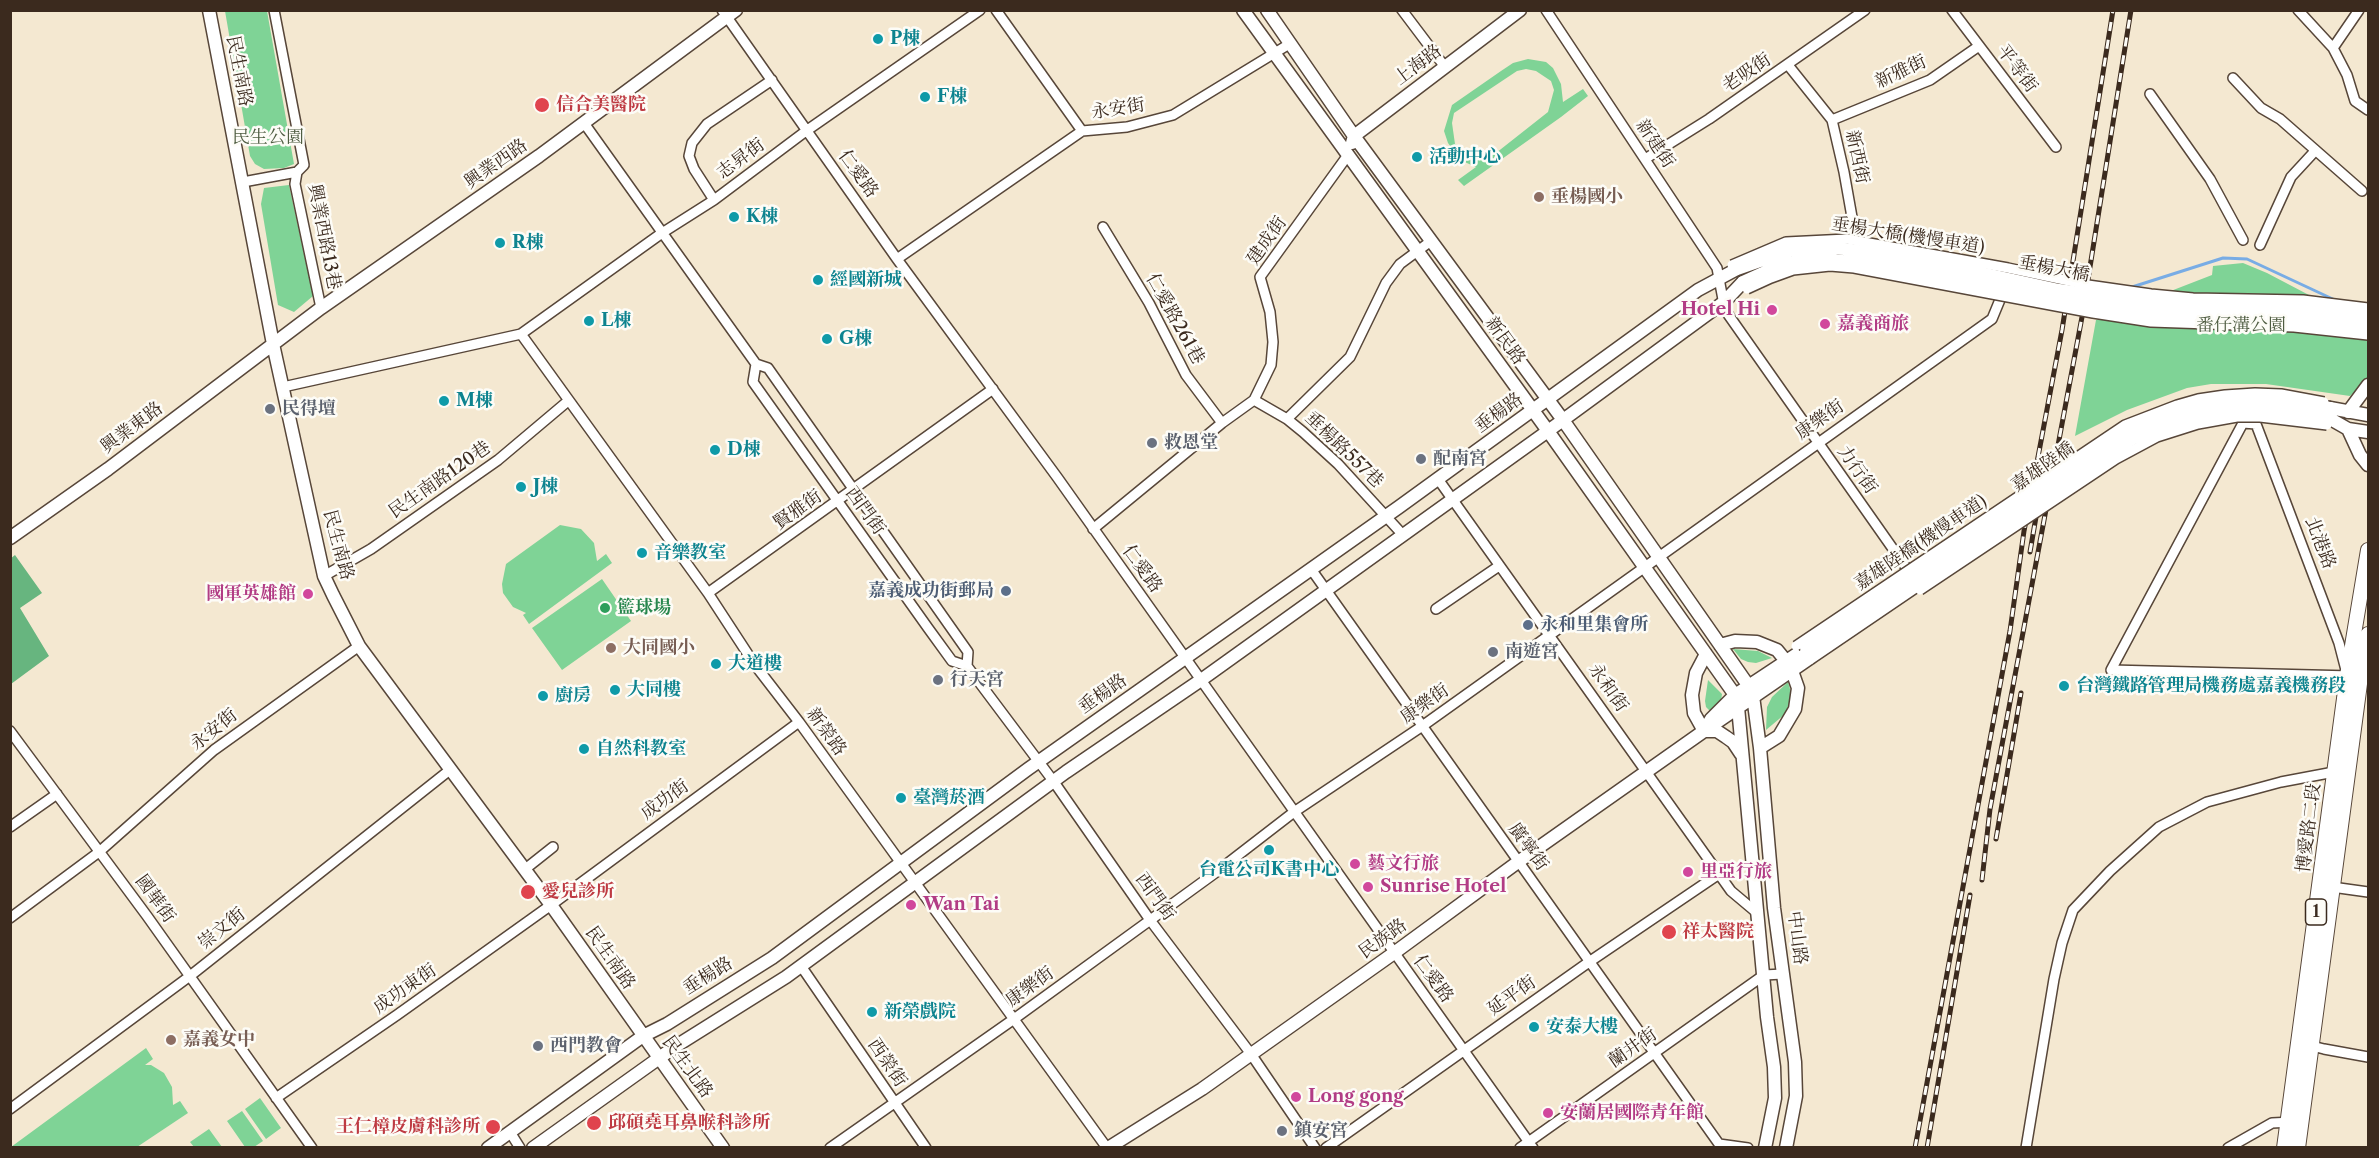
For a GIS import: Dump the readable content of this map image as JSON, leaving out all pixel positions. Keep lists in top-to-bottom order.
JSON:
{
  "streets": {
    "main road": ["博愛路二段", "1"],
    "street": [
      "上海路",
      "平等街",
      "民生南路",
      "新雅街",
      "老吸街",
      "永安街",
      "新建街",
      "新西街",
      "志昇街",
      "興業西路",
      "仁愛路",
      "垂楊大橋(機慢車道)",
      "興業西路13巷",
      "建成街",
      "垂楊大橋",
      "仁愛路261巷",
      "新民路",
      "垂楊路",
      "康樂街",
      "興業東路",
      "垂楊路557巷",
      "嘉雄陸橋",
      "力行街",
      "民生南路120巷",
      "賢雅街",
      "西門街",
      "北港路",
      "永和街",
      "新榮路",
      "成功街",
      "廣寧街",
      "國華街",
      "崇文街",
      "中山路",
      "民族路",
      "成功東街",
      "延平街",
      "蘭井街",
      "西榮街",
      "民生北路"
    ]
  },
  "crossings": [
    ["上海路", "新民路"],
    ["平等街", "新雅街"],
    ["民生南路", "永安街"],
    ["民生南路", "興業西路"],
    ["民生南路", "垂楊路"],
    ["民生南路", "興業東路"],
    ["民生南路", "民生南路120巷"],
    ["民生南路", "成功街"],
    ["民生南路", "崇文街"],
    ["民生南路", "成功東街"],
    ["民生南路", "民生北路"],
    ["新雅街", "新西街"],
    ["老吸街", "新建街"],
    ["老吸街", "新西街"],
    ["永安街", "仁愛路"],
    ["永安街", "新民路"],
    ["永安街", "國華街"],
    ["新建街", "垂楊路"],
    ["新建街", "力行街"],
    ["志昇街", "仁愛路"],
    ["志昇街", "西門街"],
    ["志昇街", "新榮路"],
    ["興業西路", "仁愛路"],
    ["興業西路", "興業西路13巷"],
    ["興業西路", "興業東路"],
    ["興業西路", "西門街"],
    ["仁愛路", "建成街"],
    ["仁愛路", "垂楊路"],
    ["仁愛路", "康樂街"],
    ["仁愛路", "賢雅街"],
    ["仁愛路", "民族路"],
    ["仁愛路", "延平街"],
    ["仁愛路", "蘭井街"],
    ["垂楊大橋(機慢車道)", "垂楊大橋"],
    ["垂楊大橋(機慢車道)", "垂楊路"],
    ["建成街", "仁愛路261巷"],
    ["建成街", "新民路"],
    ["建成街", "垂楊路557巷"],
    ["垂楊大橋", "垂楊路"],
    ["新民路", "垂楊路"],
    ["新民路", "康樂街"],
    ["新民路", "中山路"],
    ["新民路", "民族路"],
    ["垂楊路", "垂楊路557巷"],
    ["垂楊路", "西門街"],
    ["垂楊路", "永和街"],
    ["垂楊路", "新榮路"],
    ["垂楊路", "廣寧街"],
    ["垂楊路", "民生北路"],
    ["康樂街", "力行街"],
    ["康樂街", "西門街"],
    ["康樂街", "永和街"],
    ["康樂街", "新榮路"],
    ["康樂街", "廣寧街"],
    ["康樂街", "西榮街"],
    ["嘉雄陸橋", "民族路"],
    ["民生南路120巷", "新榮路"],
    ["賢雅街", "西門街"],
    ["賢雅街", "新榮路"],
    ["西門街", "民族路"],
    ["北港路", "博愛路二段"],
    ["永和街", "中山路"],
    ["永和街", "民族路"],
    ["永和街", "延平街"],
    ["新榮路", "成功街"],
    ["新榮路", "民族路"],
    ["成功街", "成功東街"],
    ["廣寧街", "民族路"],
    ["廣寧街", "延平街"],
    ["廣寧街", "蘭井街"],
    ["國華街", "崇文街"],
    ["國華街", "成功東街"],
    ["中山路", "民族路"],
    ["中山路", "蘭井街"]
  ],
  "parks": ["民生公園", "番仔溝公園"],
  "places": [
    "P棟",
    "F棟",
    "信合美醫院",
    "活動中心",
    "垂楊國小",
    "K棟",
    "R棟",
    "經國新城",
    "Hotel Hi",
    "L棟",
    "嘉義商旅",
    "G棟",
    "M棟",
    "民得壇",
    "救恩堂",
    "D棟",
    "配南宮",
    "J棟",
    "音樂教室",
    "嘉義成功街郵局",
    "國軍英雄館",
    "籃球場",
    "永和里集會所",
    "大同國小",
    "南遊宮",
    "大道樓",
    "行天宮",
    "台灣鐵路管理局機務處嘉義機務段",
    "大同樓",
    "廚房",
    "自然科教室",
    "臺灣菸酒",
    "台電公司K書中心",
    "藝文行旅",
    "里亞行旅",
    "Sunrise Hotel",
    "愛兒診所",
    "Wan Tai",
    "祥太醫院",
    "新榮戲院",
    "安泰大樓",
    "嘉義女中",
    "西門教會",
    "Long gong",
    "安蘭居國際青年館",
    "邱碩堯耳鼻喉科診所",
    "王仁樟皮膚科診所",
    "鎮安宮"
  ]
}
